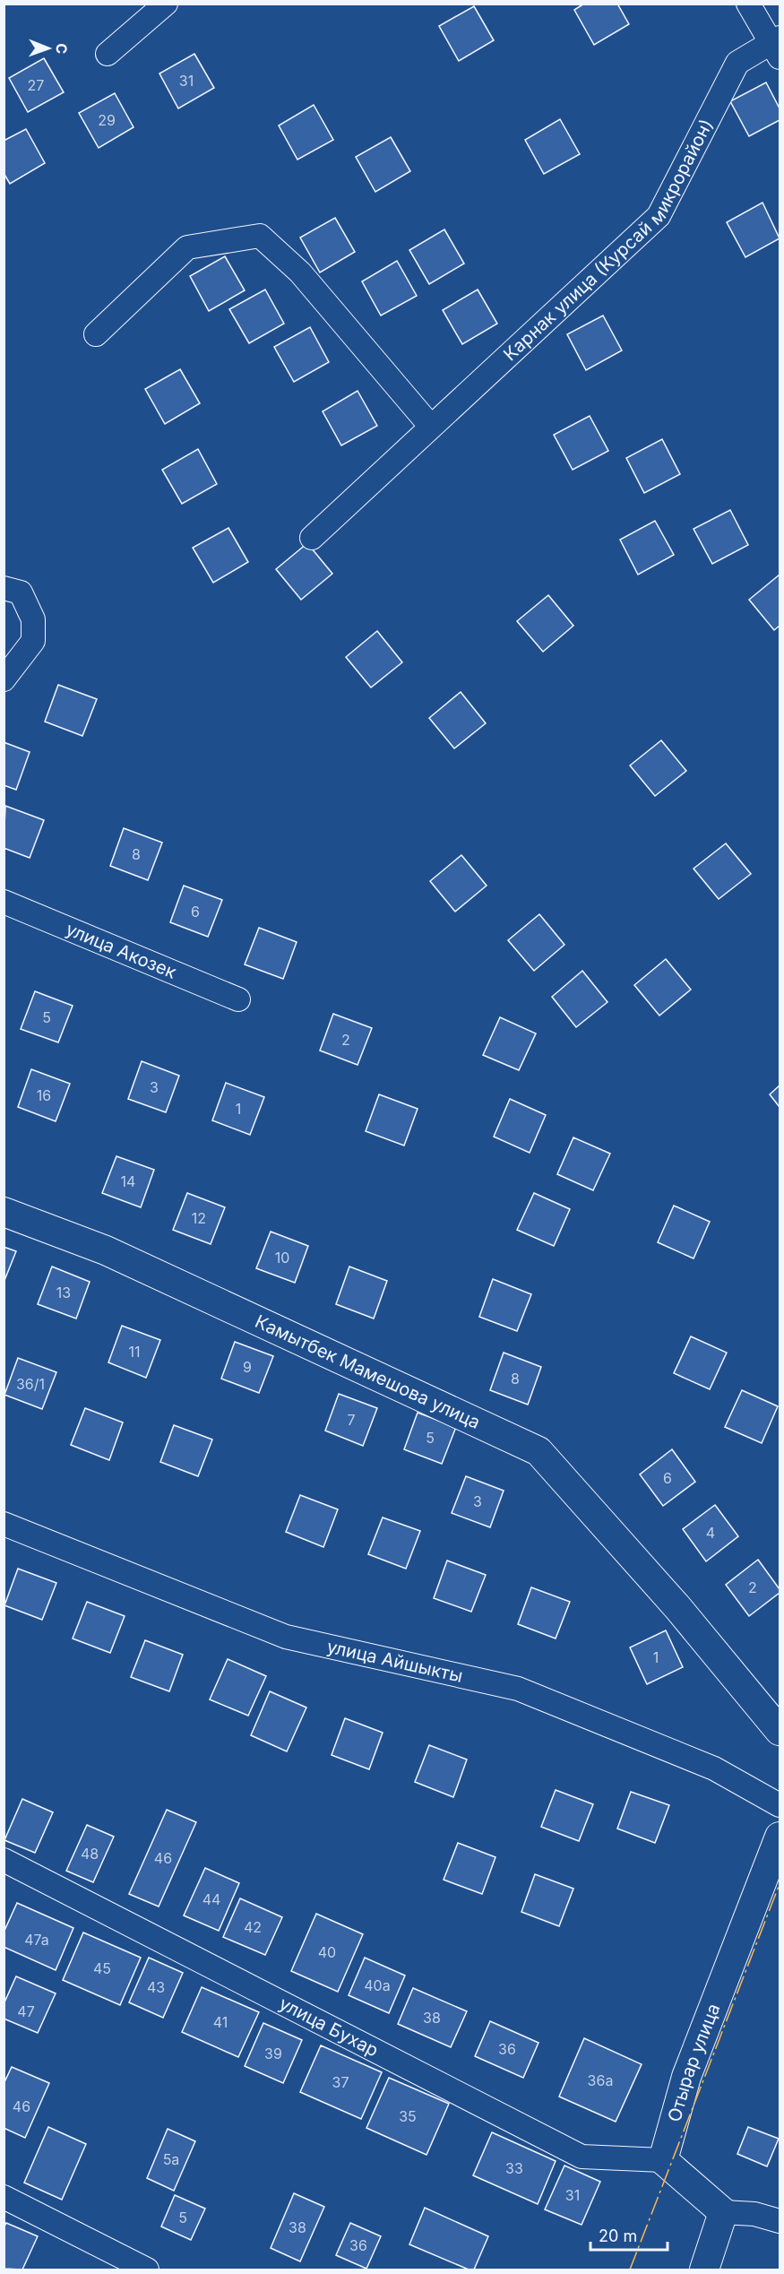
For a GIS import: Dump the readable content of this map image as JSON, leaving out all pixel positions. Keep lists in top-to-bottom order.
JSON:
{
  "streets": {
    "street": [
      "Карнак улица (Курсай микрорайон)",
      "улица Акозек",
      "Камытбек Мамешова улица",
      "улица Айшыкты",
      "улица Бухар",
      "Отырар улица"
    ]
  },
  "crossings": [
    ["улица Бухар", "Отырар улица"]
  ],
  "house_numbers": [
    "31",
    "27",
    "29",
    "8",
    "6",
    "5",
    "2",
    "3",
    "16",
    "1",
    "14",
    "12",
    "10",
    "13",
    "11",
    "9",
    "8",
    "36/1",
    "7",
    "5",
    "6",
    "3",
    "4",
    "2",
    "1",
    "48",
    "46",
    "44",
    "42",
    "47а",
    "40",
    "45",
    "40а",
    "43",
    "47",
    "38",
    "41",
    "36",
    "39",
    "36а",
    "37",
    "46",
    "35",
    "5а",
    "33",
    "31",
    "5",
    "38",
    "36"
  ],
  "scale_bar": "20 m",
  "north": "right"
}
